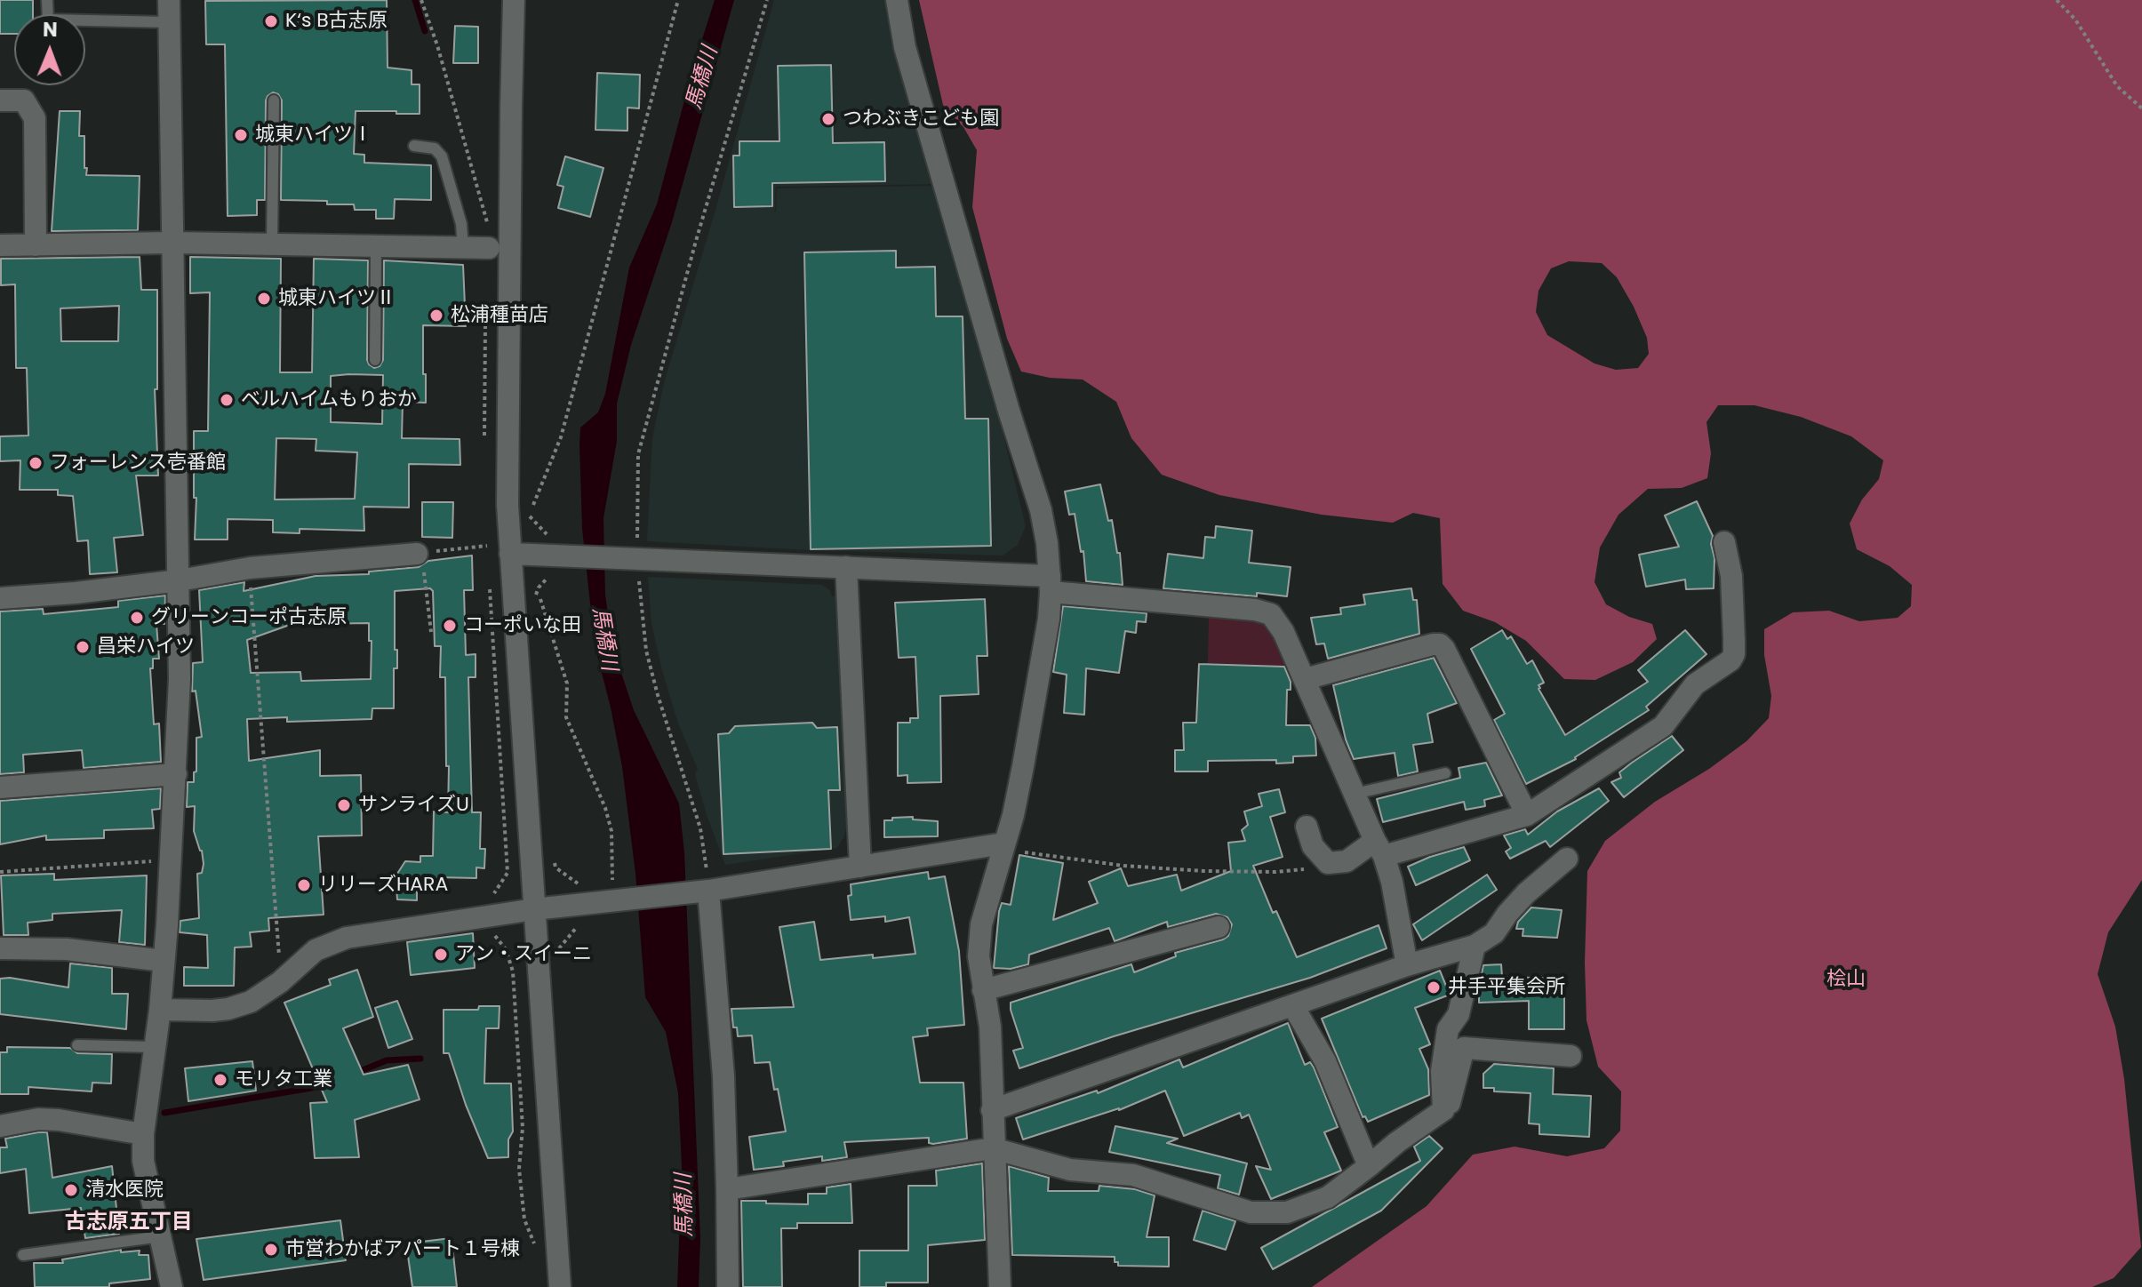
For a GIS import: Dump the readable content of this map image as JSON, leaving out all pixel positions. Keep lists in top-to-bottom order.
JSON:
{
  "districts": ["古志原五丁目"],
  "water": ["馬橋川"],
  "parks": ["桧山"],
  "places": [
    "K‘s B古志原",
    "つわぶきこども園",
    "城東ハイツⅠ",
    "城東ハイツⅡ",
    "松浦種苗店",
    "ベルハイムもりおか",
    "フォーレンス壱番館",
    "グリーンコーポ古志原",
    "コーポいな田",
    "昌栄ハイツ",
    "サンライズU",
    "リリーズHARA",
    "アン・スイーニ",
    "井手平集会所",
    "モリタ工業",
    "清水医院",
    "市営わかばアパート１号棟"
  ],
  "north": "top"
}
